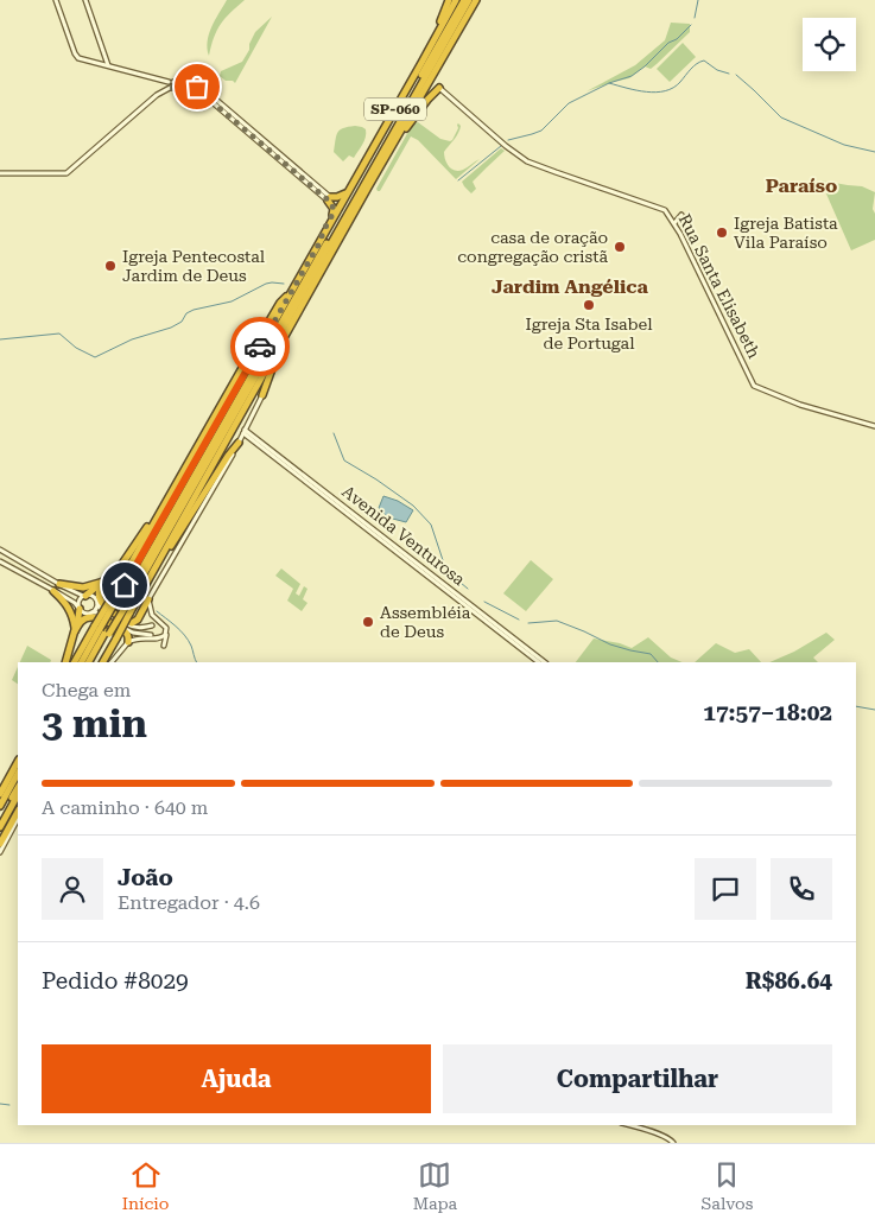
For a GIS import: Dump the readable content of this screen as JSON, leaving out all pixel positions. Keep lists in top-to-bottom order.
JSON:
{
  "streets": {
    "highway": ["SP-060"],
    "street": ["Rua Santa Elisabeth", "Avenida Venturosa"]
  },
  "districts": ["Paraíso", "Jardim Angélica"],
  "places": [
    "Igreja Batista Vila Paraíso",
    "casa de oração congregação cristã",
    "Igreja Pentecostal Jardim de Deus",
    "Igreja Sta Isabel de Portugal",
    "Assembléia de Deus"
  ],
  "page": {
    "heading": ["3 min", "Chega em", "17:57–18:02"],
    "panel": [
      "João",
      "Entregador · 4.6",
      "Pedido #8029",
      "R$86.64"
    ],
    "bar": "A caminho · 640 m",
    "buttons": ["Ajuda", "Compartilhar"],
    "tabs": ["Início", "Mapa", "Salvos"]
  }
}
